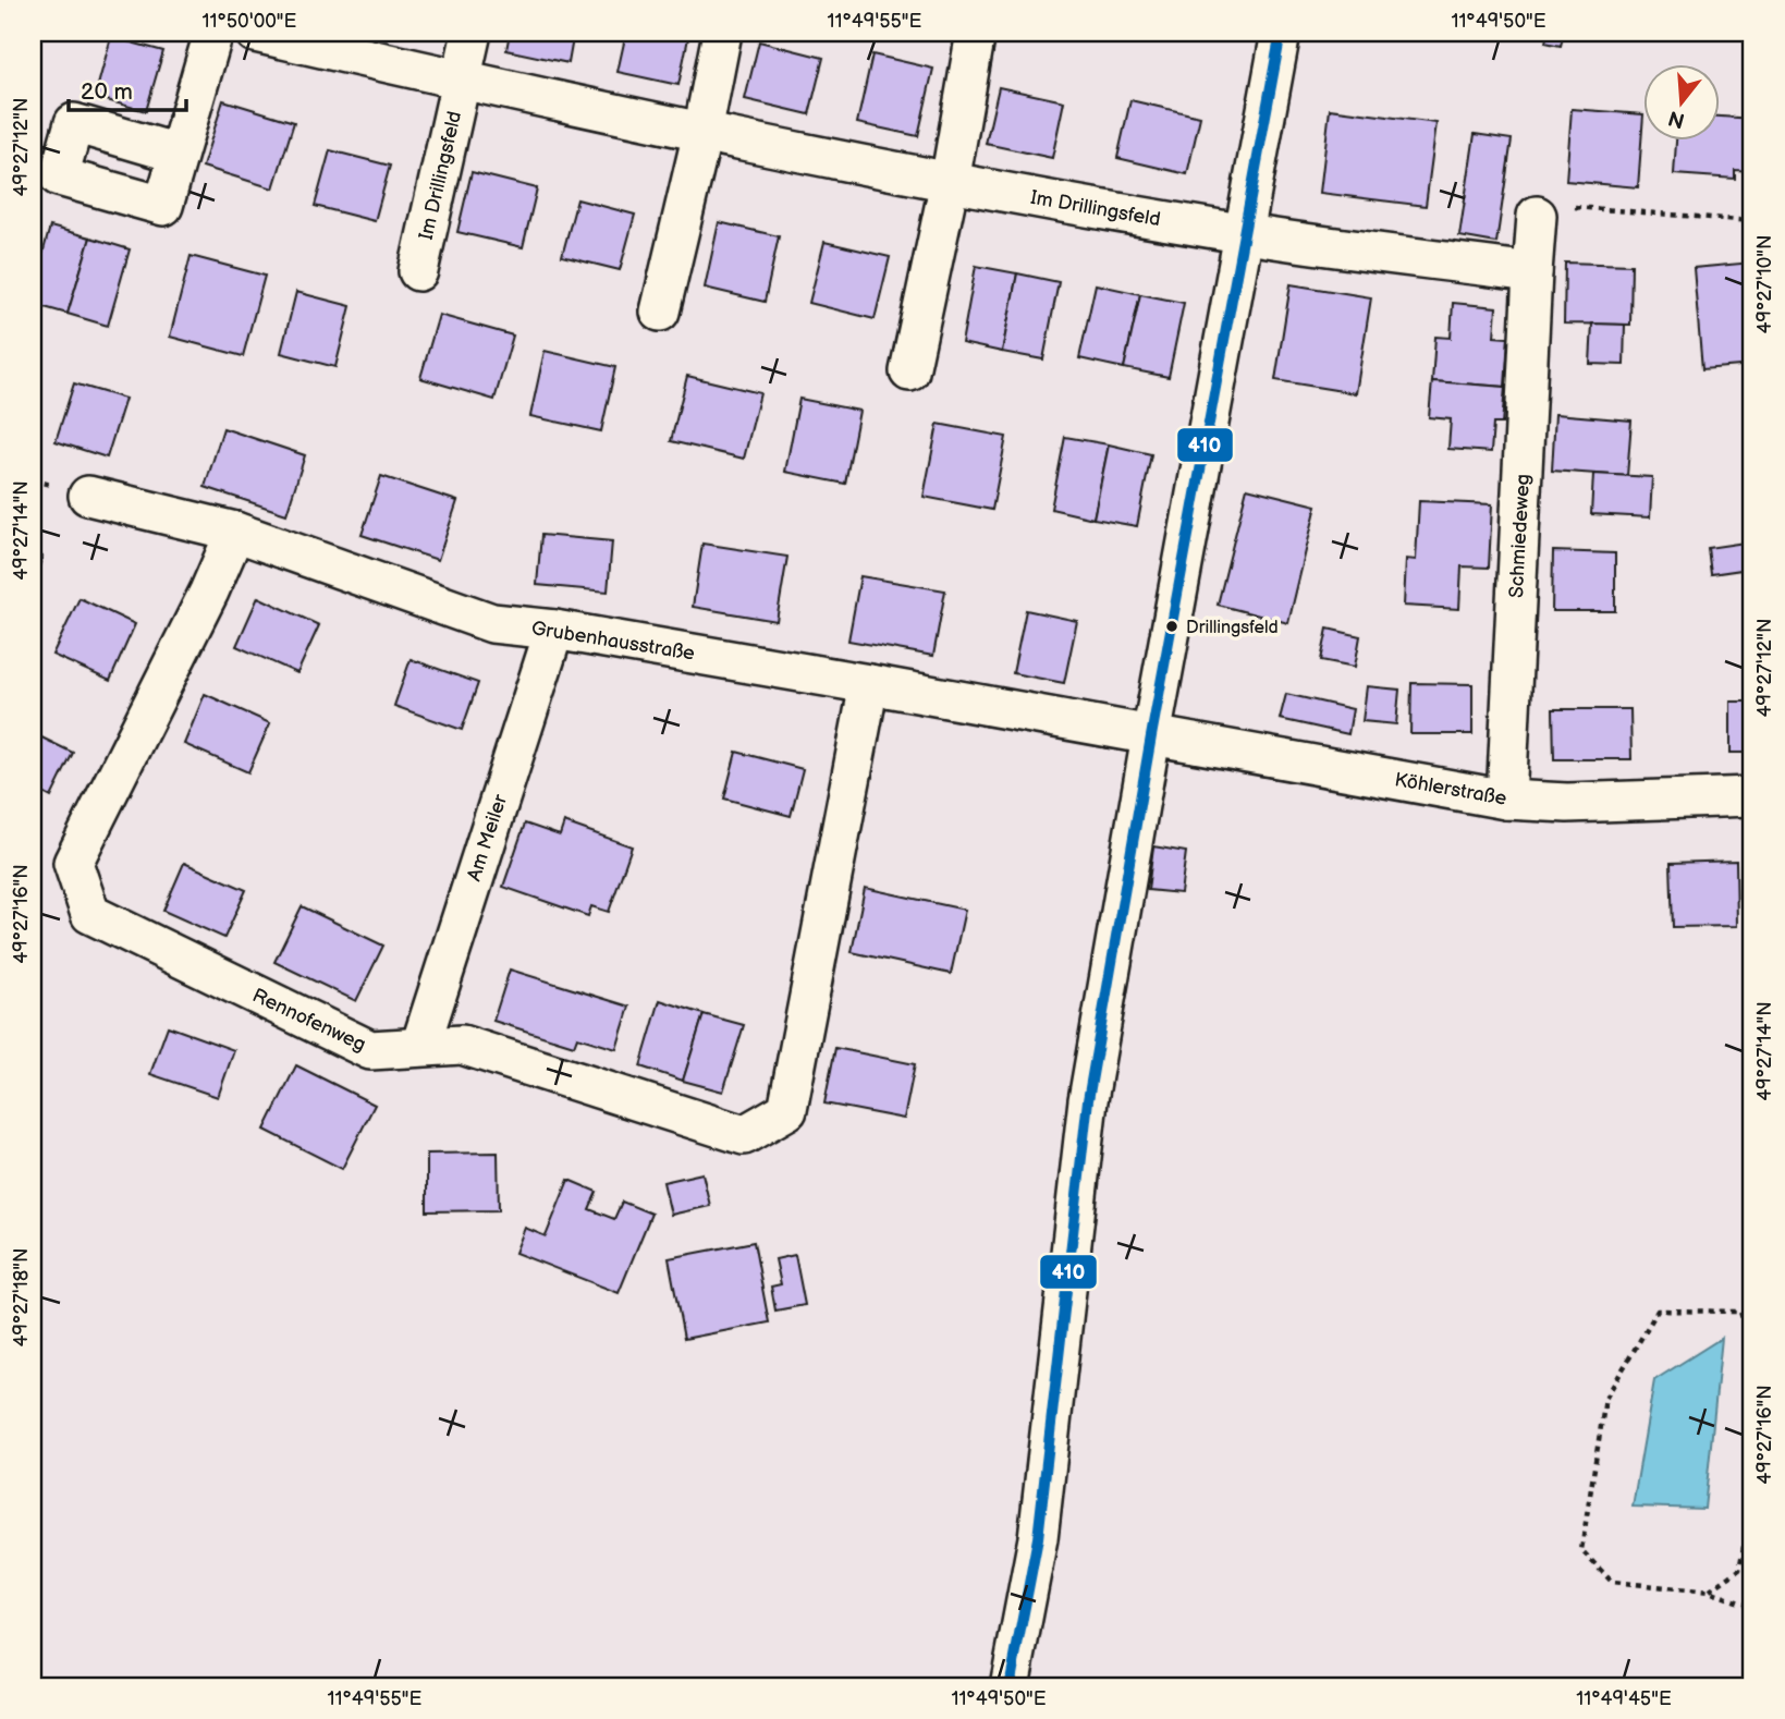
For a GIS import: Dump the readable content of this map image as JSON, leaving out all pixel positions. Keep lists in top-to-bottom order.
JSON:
{
  "streets": {
    "street": [
      "Im Drillingsfeld",
      "Schmiedeweg",
      "Grubenhausstraße",
      "Köhlerstraße",
      "Am Meiler",
      "Rennofenweg"
    ]
  },
  "crossings": [
    ["Schmiedeweg", "Köhlerstraße"],
    ["Grubenhausstraße", "Köhlerstraße"],
    ["Grubenhausstraße", "Am Meiler"],
    ["Grubenhausstraße", "Rennofenweg"],
    ["Am Meiler", "Rennofenweg"]
  ],
  "places": ["Drillingsfeld"],
  "lines": ["transit line 410"],
  "scale_bar": "20 m",
  "north": "bottom",
  "coordinates": [
    "11°50'00\"E",
    "11°49'55\"E",
    "11°49'50\"E",
    "49°27'12\"N",
    "49°27'10\"N",
    "49°27'14\"N",
    "49°27'16\"N",
    "49°27'18\"N",
    "11°49'45\"E"
  ]
}
